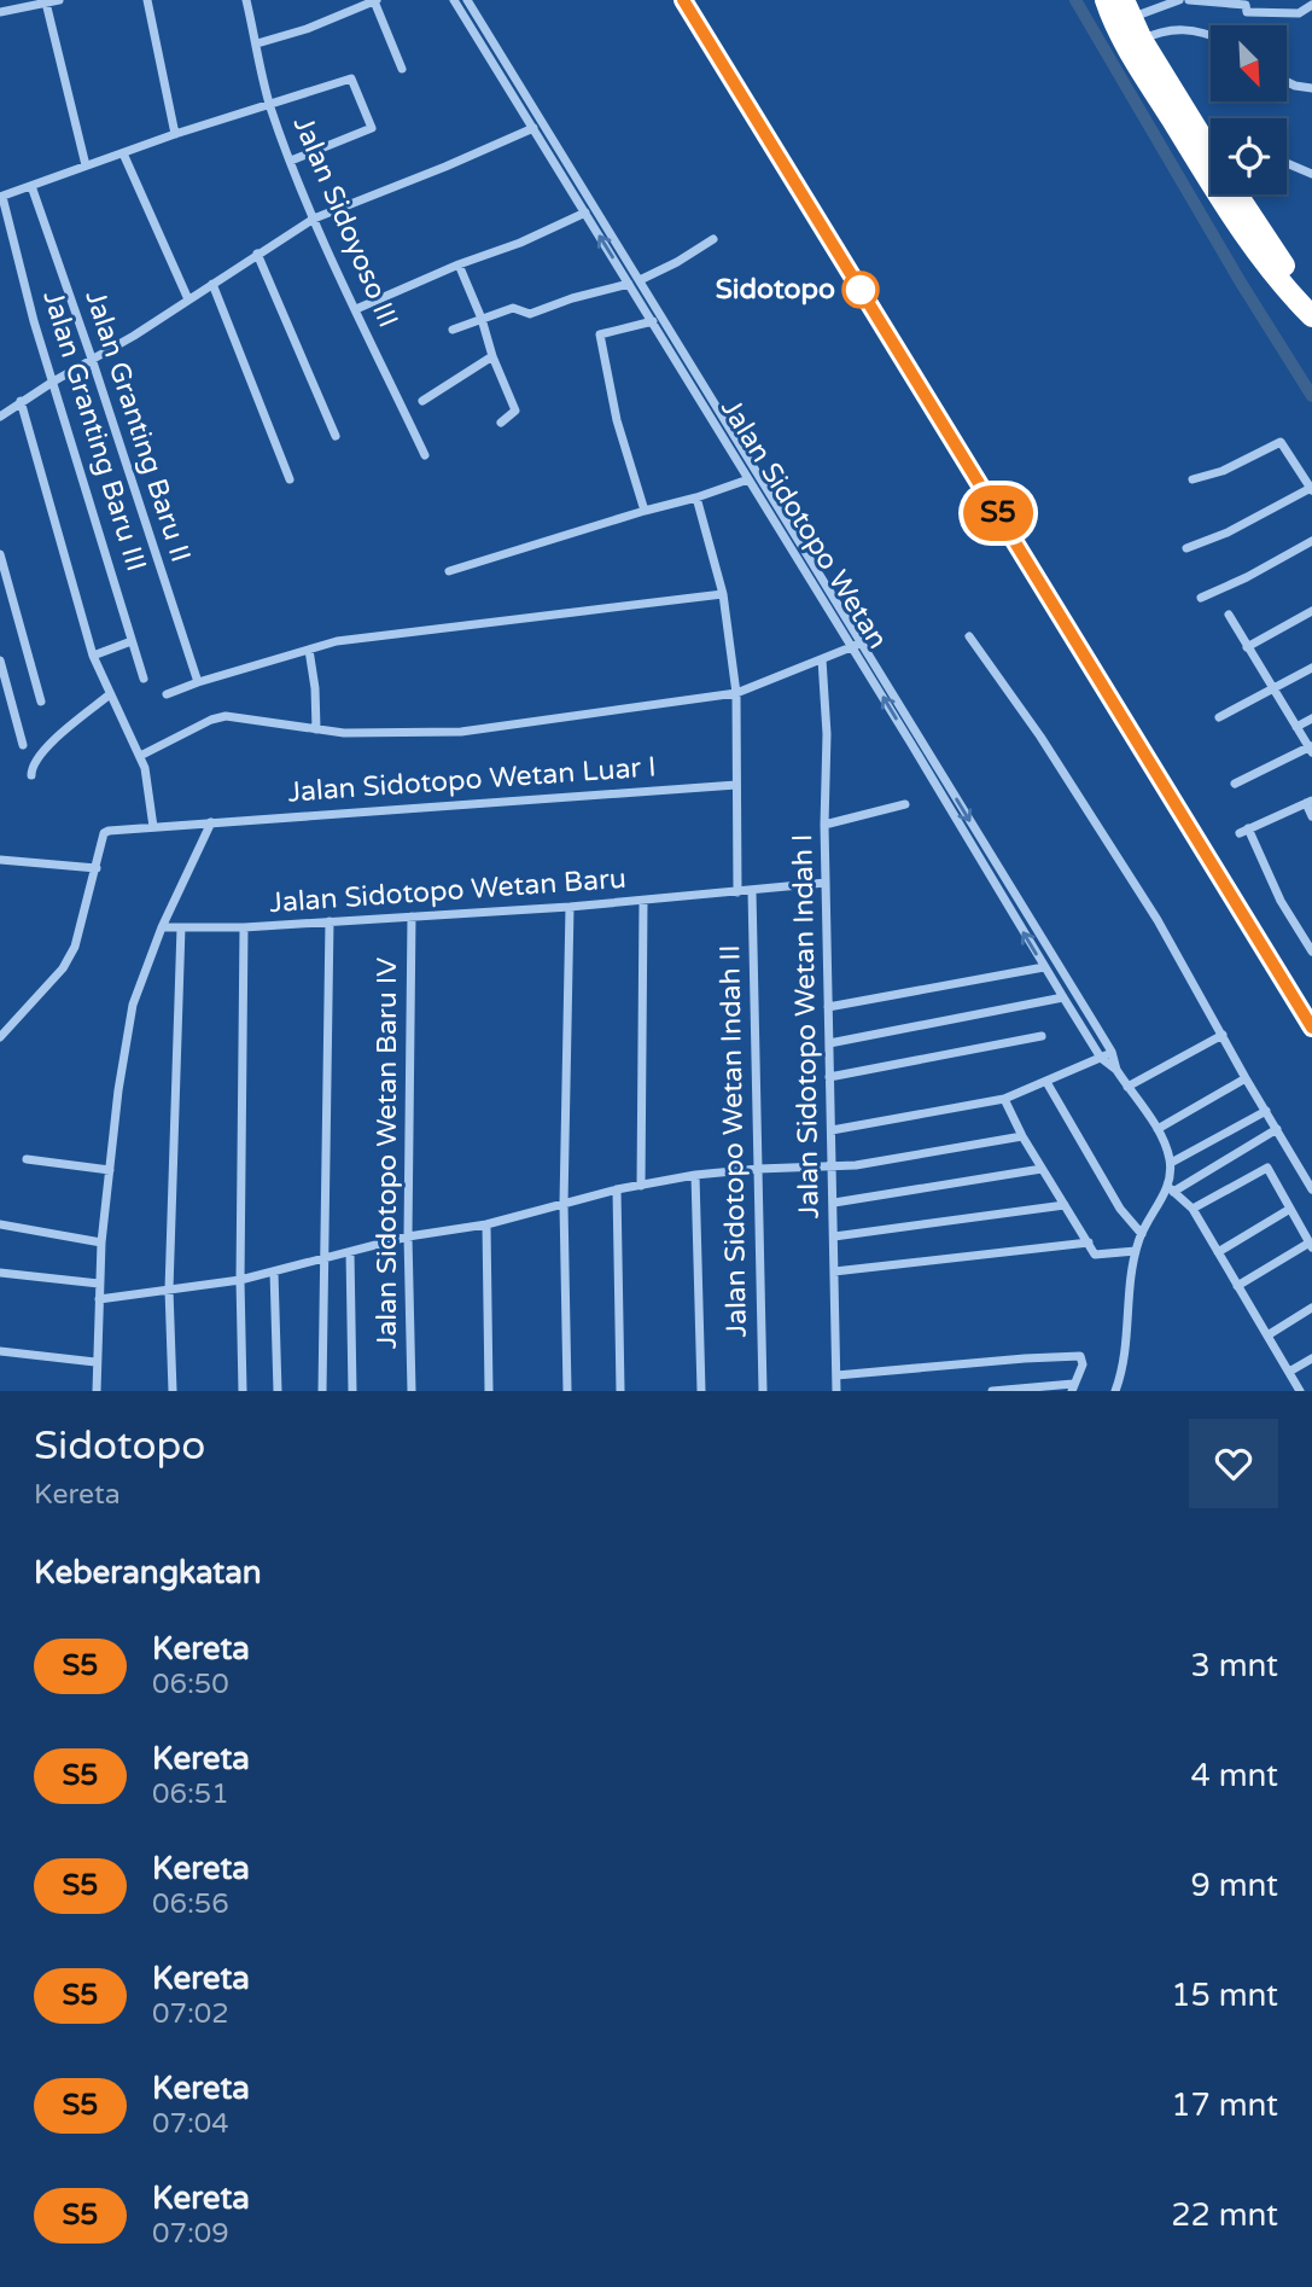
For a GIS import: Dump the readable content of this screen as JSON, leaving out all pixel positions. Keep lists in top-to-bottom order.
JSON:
{
  "streets": {
    "street": [
      "Jalan Sidoyoso III",
      "Jalan Granting Baru II",
      "Jalan Granting Baru III",
      "Jalan Sidotopo Wetan",
      "Jalan Sidotopo Wetan Luar I",
      "Jalan Sidotopo Wetan Baru",
      "Jalan Sidotopo Wetan Indah I",
      "Jalan Sidotopo Wetan Indah II",
      "Jalan Sidotopo Wetan Baru IV"
    ]
  },
  "crossings": [
    ["Jalan Sidotopo Wetan Baru", "Jalan Sidotopo Wetan Indah I"],
    ["Jalan Sidotopo Wetan Baru", "Jalan Sidotopo Wetan Indah II"],
    ["Jalan Sidotopo Wetan Baru", "Jalan Sidotopo Wetan Baru IV"]
  ],
  "places": ["Sidotopo"],
  "north": "bottom right",
  "page": {
    "on_map": "S5",
    "heading": [
      ["Sidotopo", "Kereta"],
      "Keberangkatan"
    ],
    "list": [
      {
        "mark": "S5",
        "name": "Kereta",
        "note": "06:50",
        "value": "3 mnt"
      },
      {
        "mark": "S5",
        "name": "Kereta",
        "note": "06:51",
        "value": "4 mnt"
      },
      {
        "mark": "S5",
        "name": "Kereta",
        "note": "06:56",
        "value": "9 mnt"
      },
      {
        "mark": "S5",
        "name": "Kereta",
        "note": "07:02",
        "value": "15 mnt"
      },
      {
        "mark": "S5",
        "name": "Kereta",
        "note": "07:04",
        "value": "17 mnt"
      },
      {
        "mark": "S5",
        "name": "Kereta",
        "note": "07:09",
        "value": "22 mnt"
      }
    ]
  }
}
